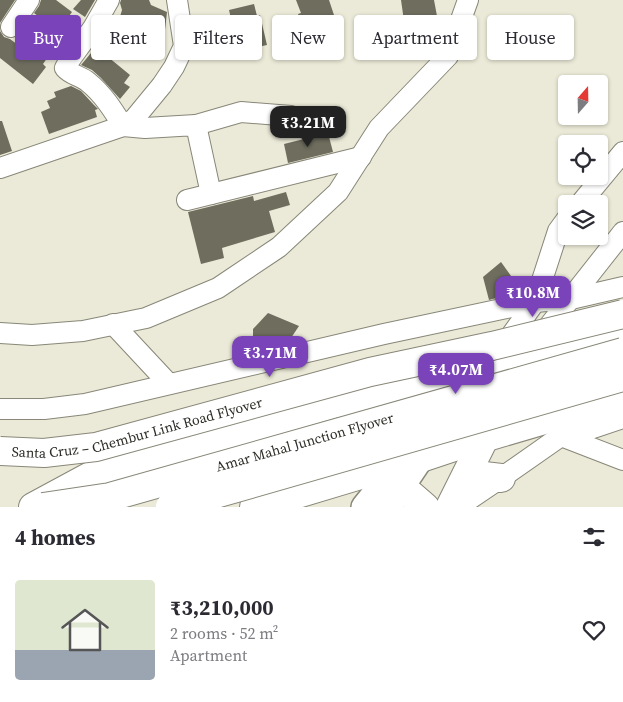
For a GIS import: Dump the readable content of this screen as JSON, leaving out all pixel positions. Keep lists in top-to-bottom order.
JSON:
{
  "streets": {
    "highway": ["Santa Cruz – Chembur Link Road Flyover", "Amar Mahal Junction Flyover"]
  },
  "north": "top",
  "page": {
    "chip": [
      "Buy",
      "Rent",
      "Filters",
      "New",
      "Apartment",
      "House"
    ],
    "price": [
      "₹3.21M",
      "₹10.8M",
      "₹3.71M",
      "₹4.07M"
    ],
    "heading": "4 homes",
    "list": [
      {
        "name": "₹3,210,000",
        "note": "2 rooms · 52 m² · Apartment"
      }
    ]
  }
}
